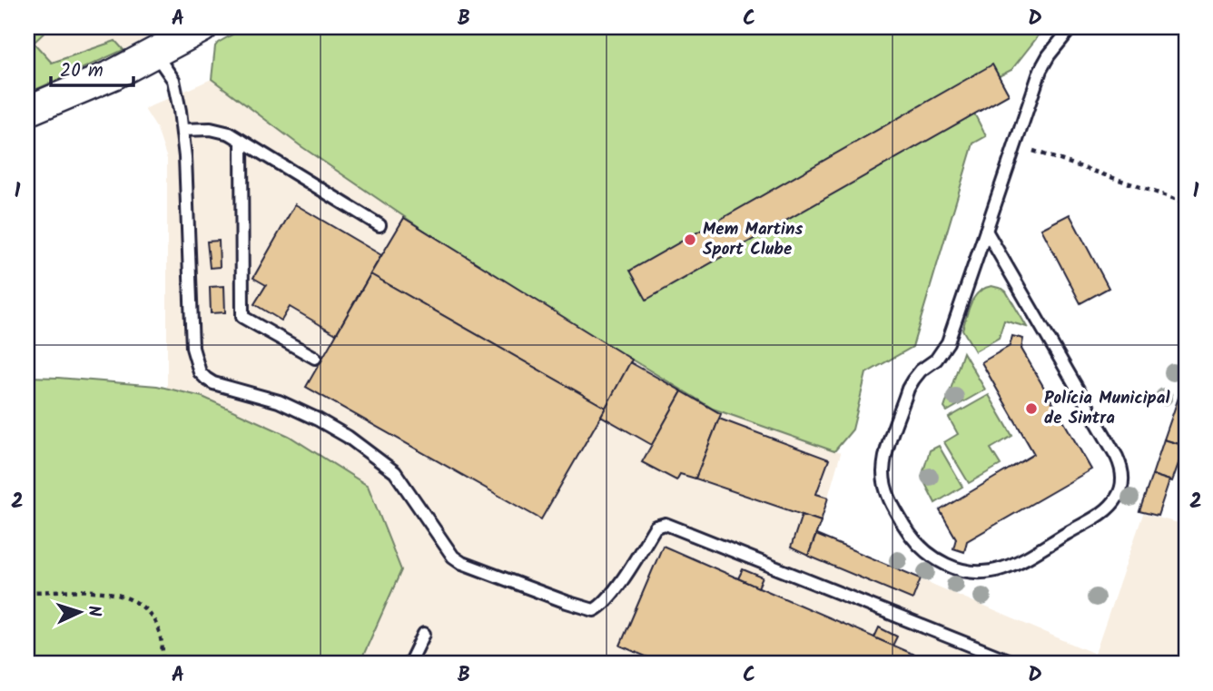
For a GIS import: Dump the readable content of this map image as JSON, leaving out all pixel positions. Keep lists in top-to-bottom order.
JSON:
{
  "places": ["Mem Martins Sport Clube", "Polícia Municipal de Sintra"],
  "scale_bar": "20 m",
  "north": "right",
  "grid": {
    "columns": [
      "A",
      "B",
      "C",
      "D"
    ],
    "rows": ["1", "2"]
  }
}
